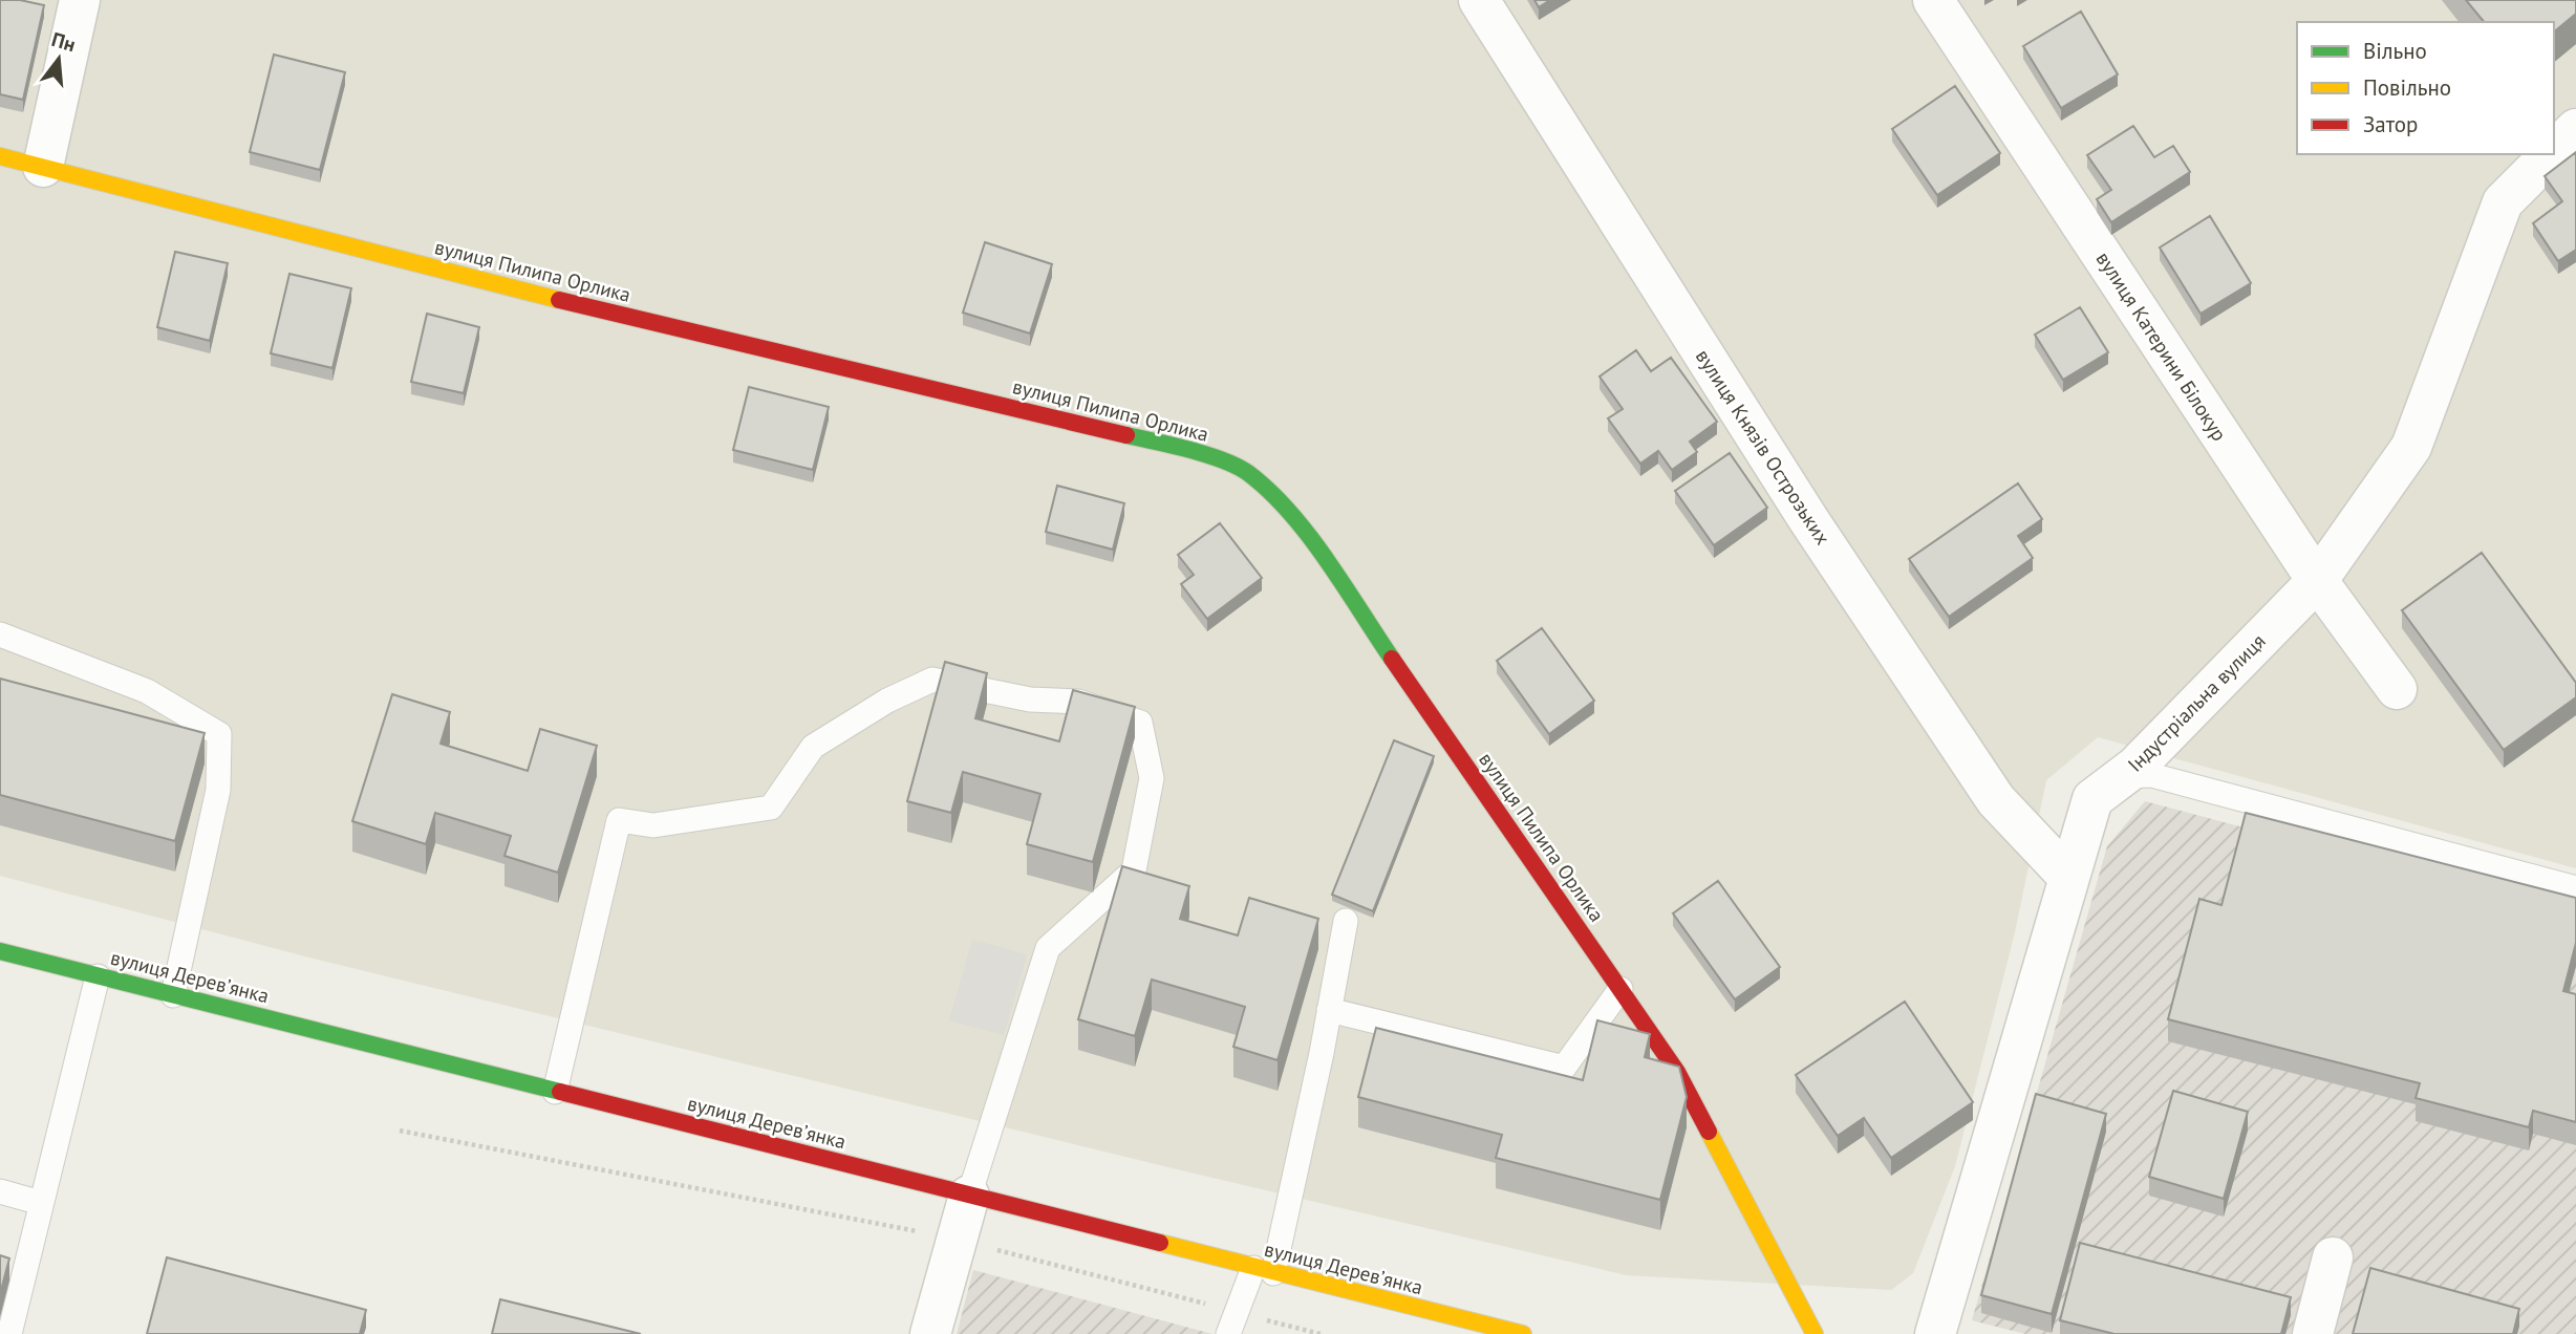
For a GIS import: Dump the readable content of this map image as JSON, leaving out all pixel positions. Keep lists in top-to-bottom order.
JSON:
{
  "streets": {
    "street": [
      "вулиця Пилипа Орлика",
      "вулиця Катерини Білокур",
      "вулиця Князів Острозьких",
      "Індустріальна вулиця",
      "вулиця Деревʼянка"
    ]
  },
  "crossings": [
    ["вулиця Катерини Білокур", "Індустріальна вулиця"],
    ["вулиця Князів Острозьких", "Індустріальна вулиця"]
  ],
  "legend": ["Вільно", "Повільно", "Затор"],
  "north": "top"
}
